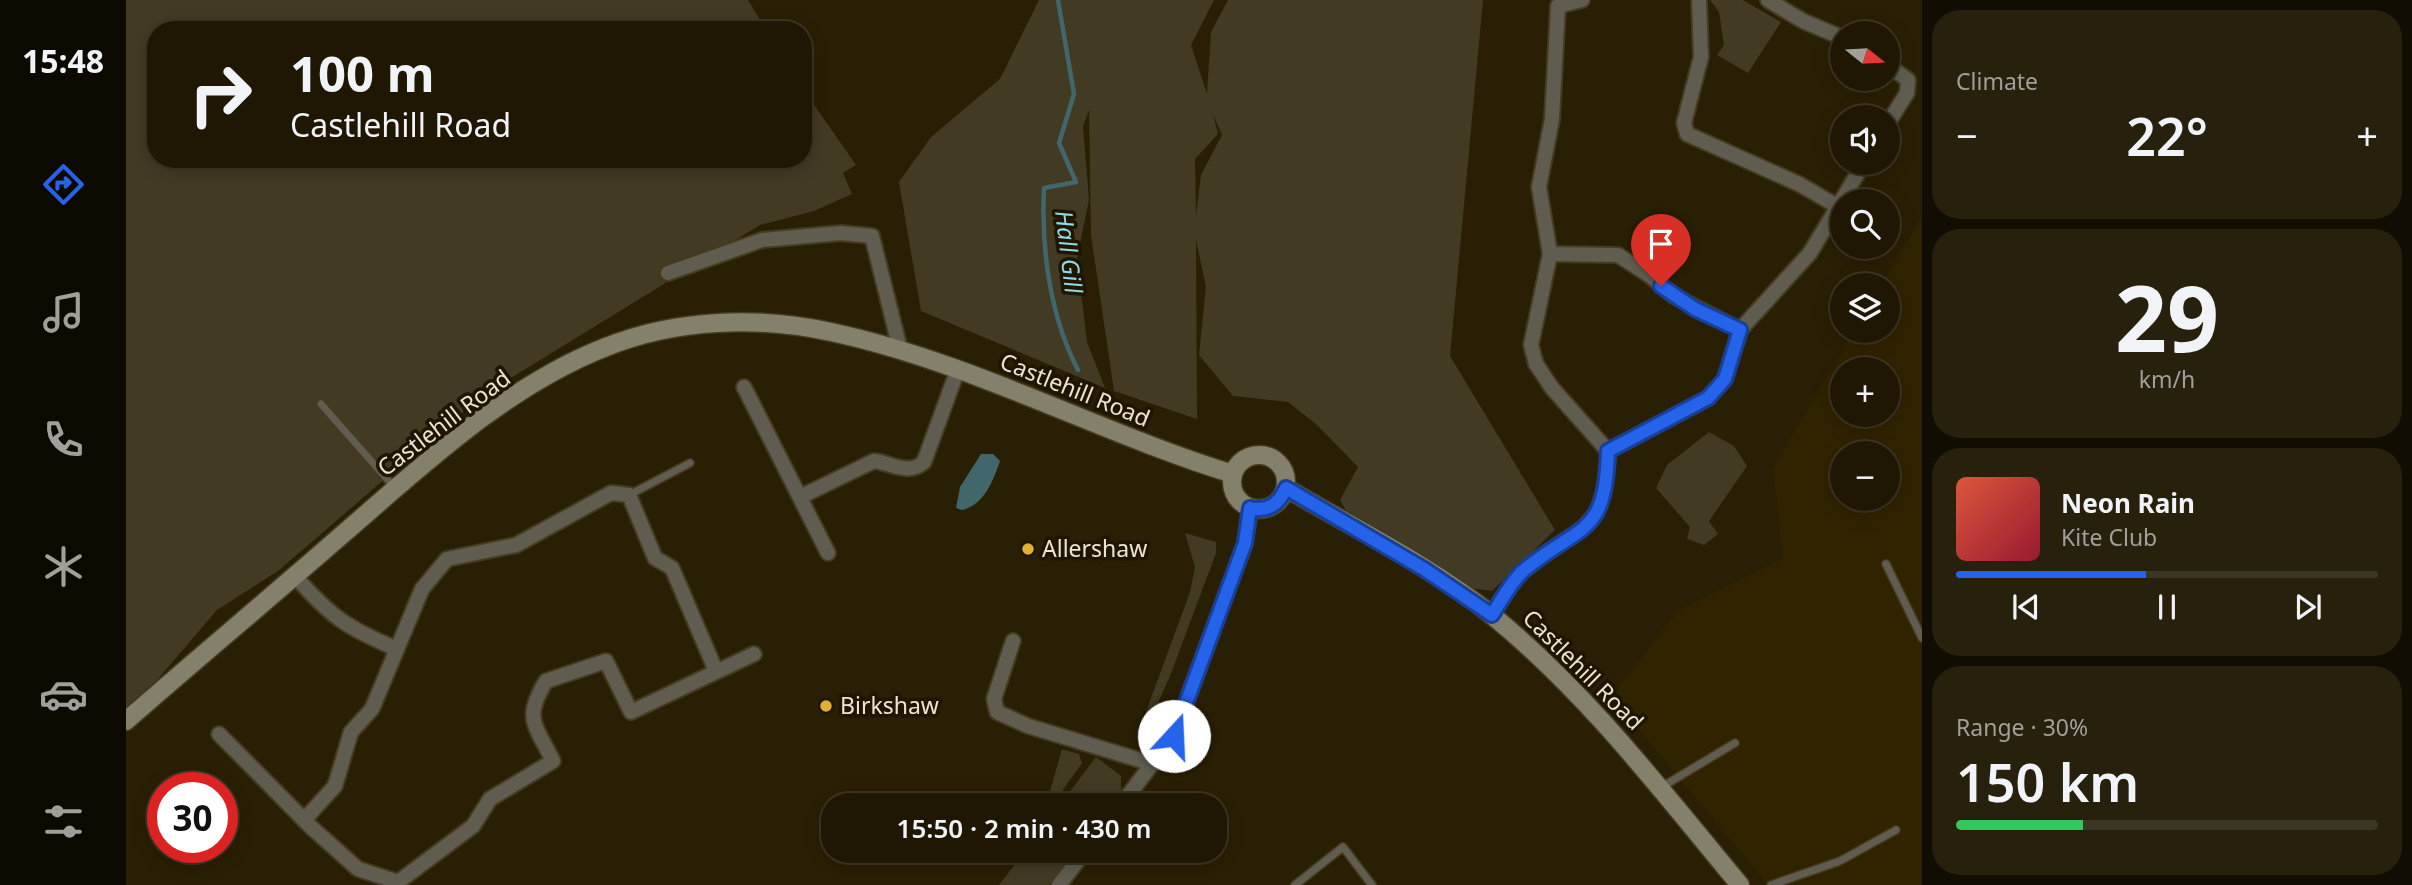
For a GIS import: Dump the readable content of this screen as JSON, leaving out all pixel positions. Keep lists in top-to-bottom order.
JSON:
{
  "streets": {
    "main road": ["Castlehill Road"]
  },
  "water": ["Hall Gill"],
  "places": ["Allershaw", "Birkshaw"],
  "north": "right",
  "page": {
    "tabs": "15:48",
    "tile": [
      "Climate",
      ["29", "km/h"],
      ["Range · 30%", "150 km"]
    ],
    "map_buttons": ["+", "−"],
    "turn": ["100 m", "Castlehill Road"],
    "heat": ["−", "22°", "+"],
    "song": ["Neon Rain", "Kite Club"],
    "limit": "30",
    "trip": "15:50 · 2 min · 430 m"
  }
}
